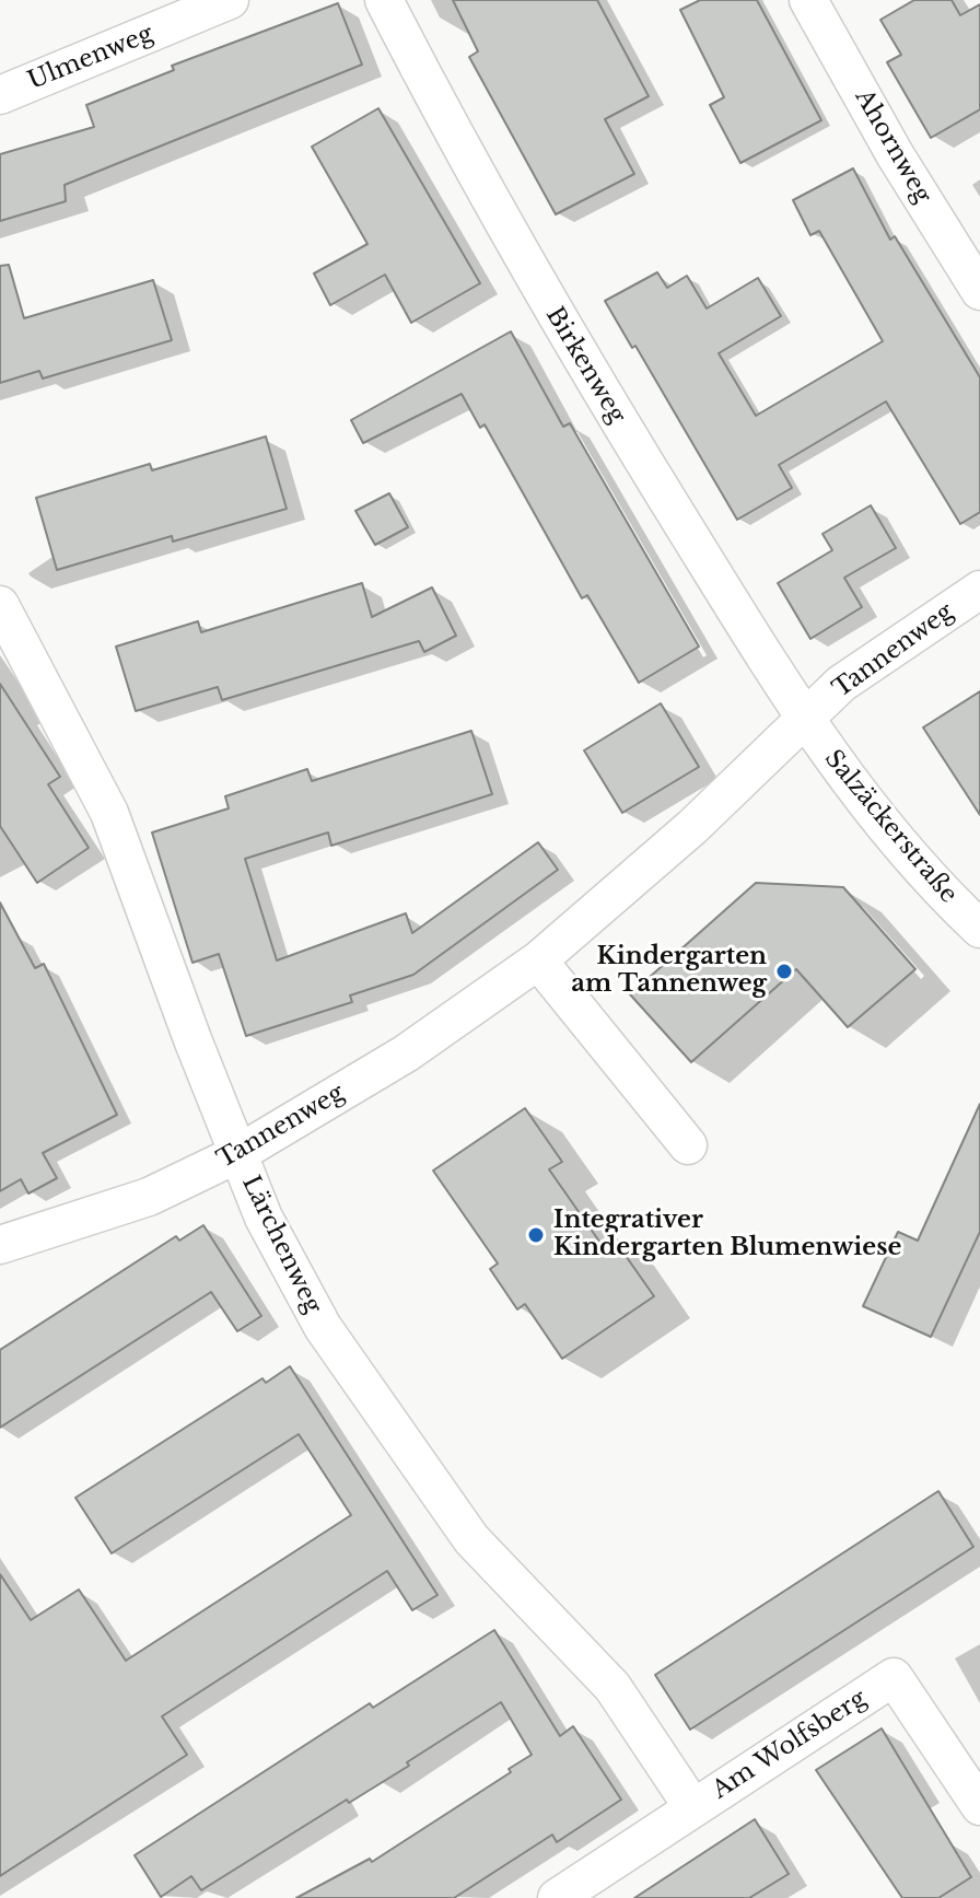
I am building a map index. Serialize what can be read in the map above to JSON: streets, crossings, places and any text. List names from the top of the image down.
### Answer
{
  "streets": {
    "street": [
      "Ulmenweg",
      "Ahornweg",
      "Birkenweg",
      "Tannenweg",
      "Salzäckerstraße",
      "Lärchenweg",
      "Am Wolfsberg"
    ]
  },
  "crossings": [
    ["Birkenweg", "Tannenweg"],
    ["Birkenweg", "Salzäckerstraße"],
    ["Tannenweg", "Salzäckerstraße"],
    ["Tannenweg", "Lärchenweg"],
    ["Lärchenweg", "Am Wolfsberg"]
  ],
  "places": ["Kindergarten am Tannenweg", "Integrativer Kindergarten Blumenwiese"]
}
